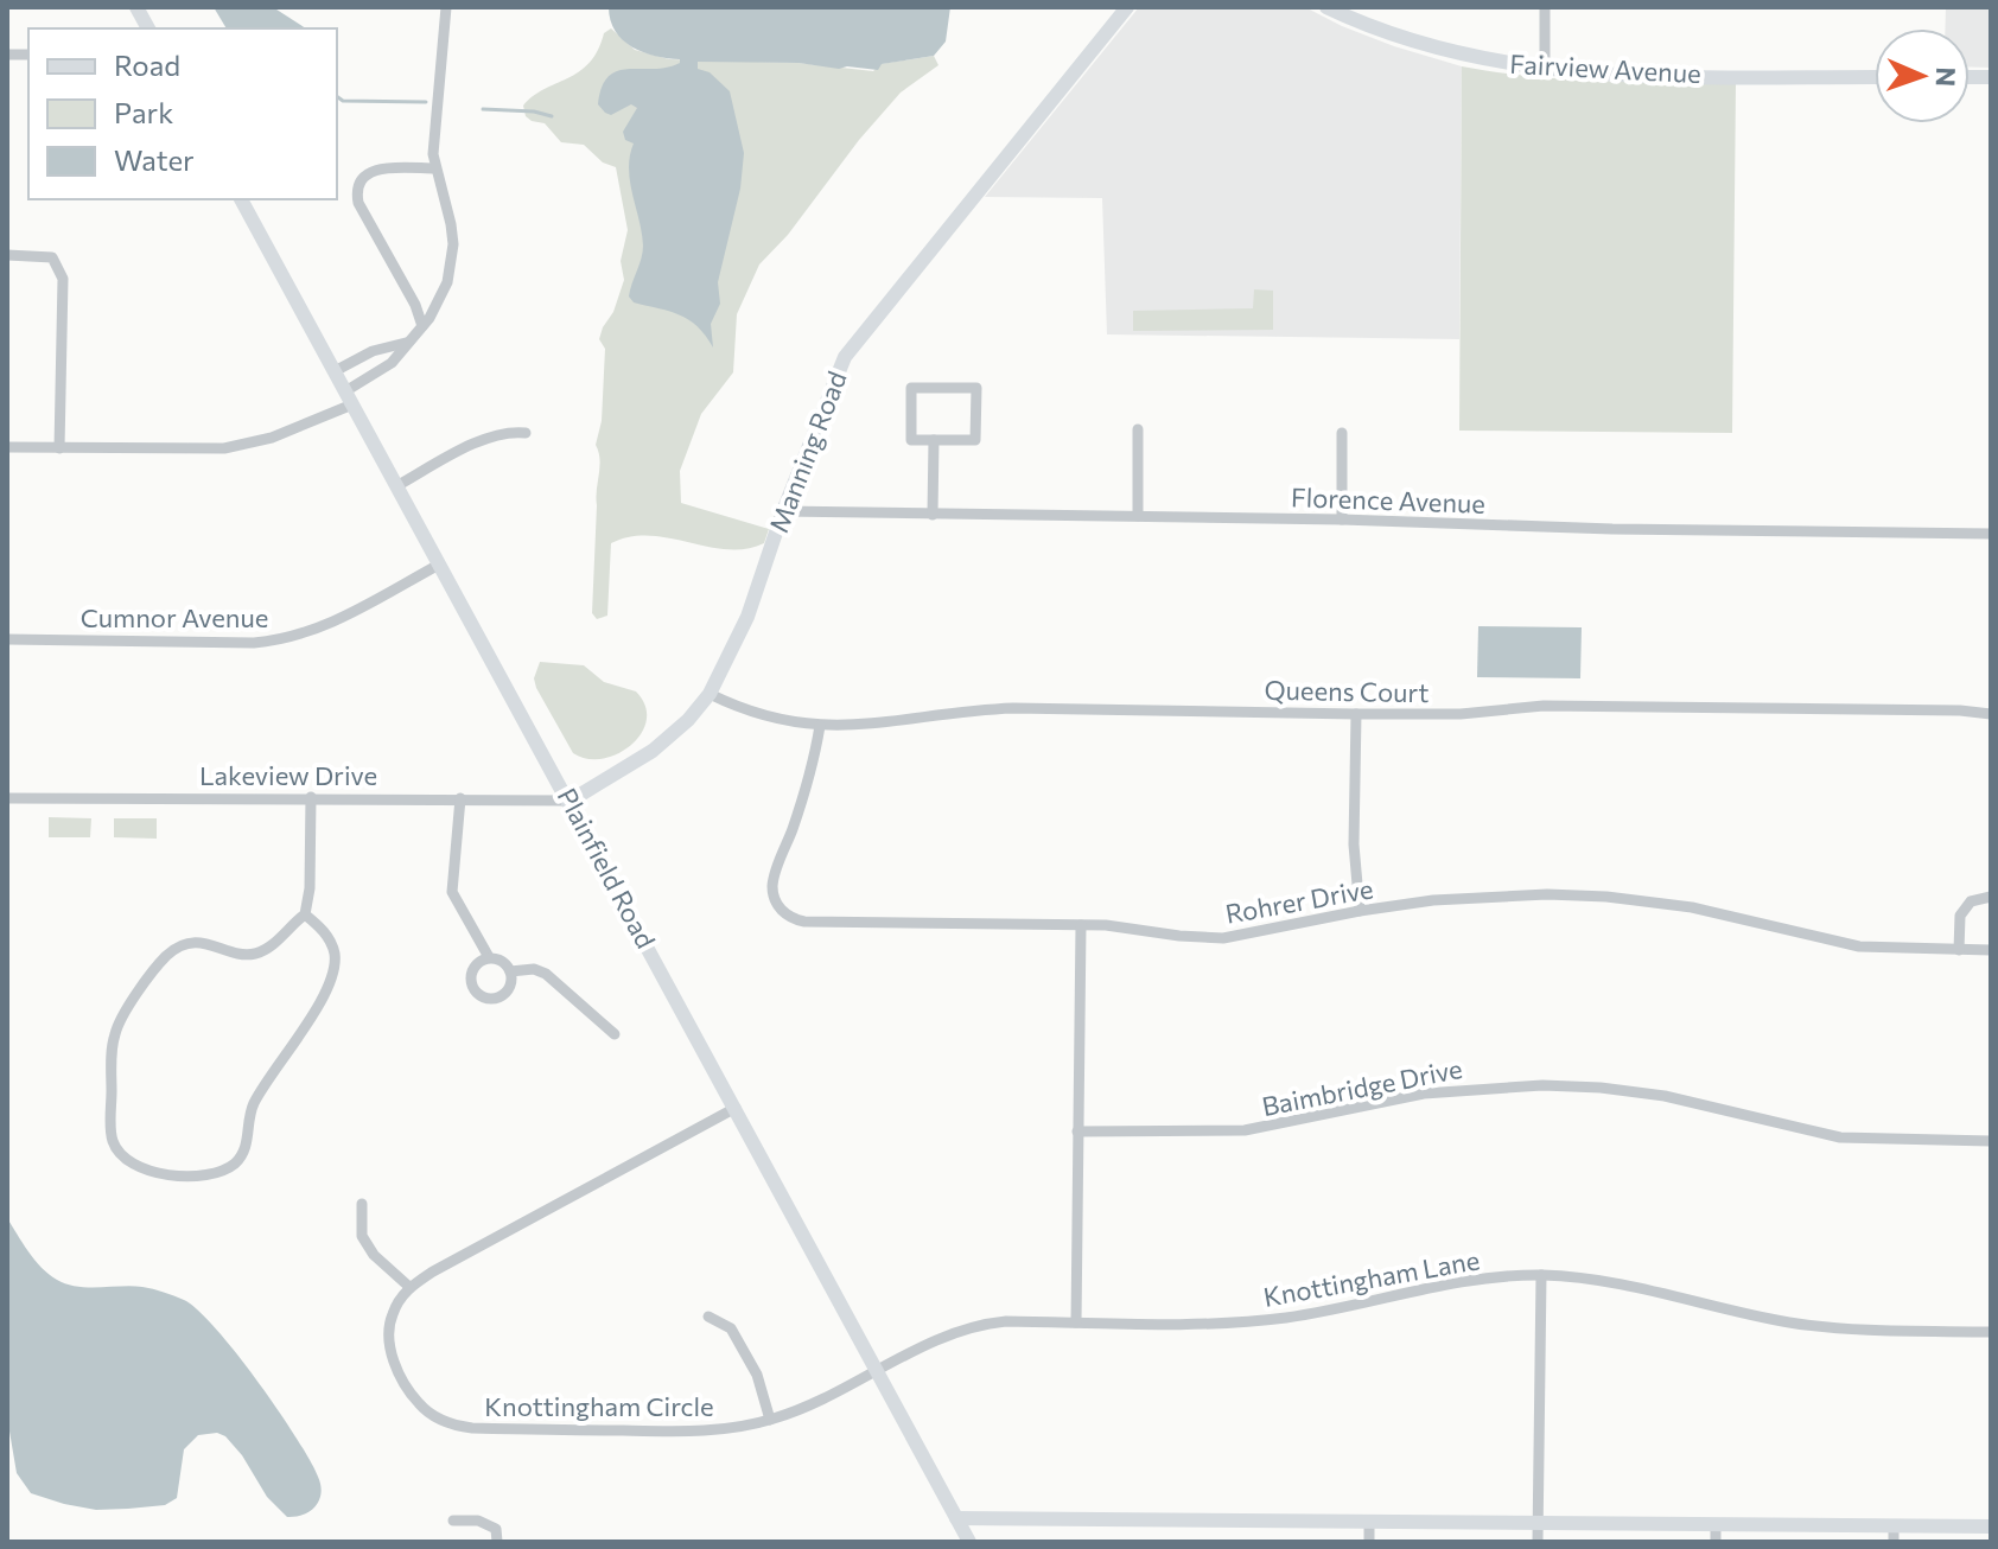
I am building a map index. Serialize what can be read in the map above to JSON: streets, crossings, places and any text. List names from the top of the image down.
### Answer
{
  "streets": {
    "street": [
      "Fairview Avenue",
      "Manning Road",
      "Florence Avenue",
      "Cumnor Avenue",
      "Queens Court",
      "Lakeview Drive",
      "Plainfield Road",
      "Rohrer Drive",
      "Baimbridge Drive",
      "Knottingham Lane",
      "Knottingham Circle"
    ]
  },
  "crossings": [
    ["Manning Road", "Florence Avenue"],
    ["Manning Road", "Queens Court"],
    ["Manning Road", "Lakeview Drive"],
    ["Manning Road", "Plainfield Road"],
    ["Cumnor Avenue", "Plainfield Road"],
    ["Queens Court", "Rohrer Drive"],
    ["Lakeview Drive", "Plainfield Road"],
    ["Plainfield Road", "Knottingham Lane"],
    ["Plainfield Road", "Knottingham Circle"],
    ["Knottingham Lane", "Knottingham Circle"]
  ],
  "legend": ["Road", "Park", "Water"],
  "north": "right"
}
